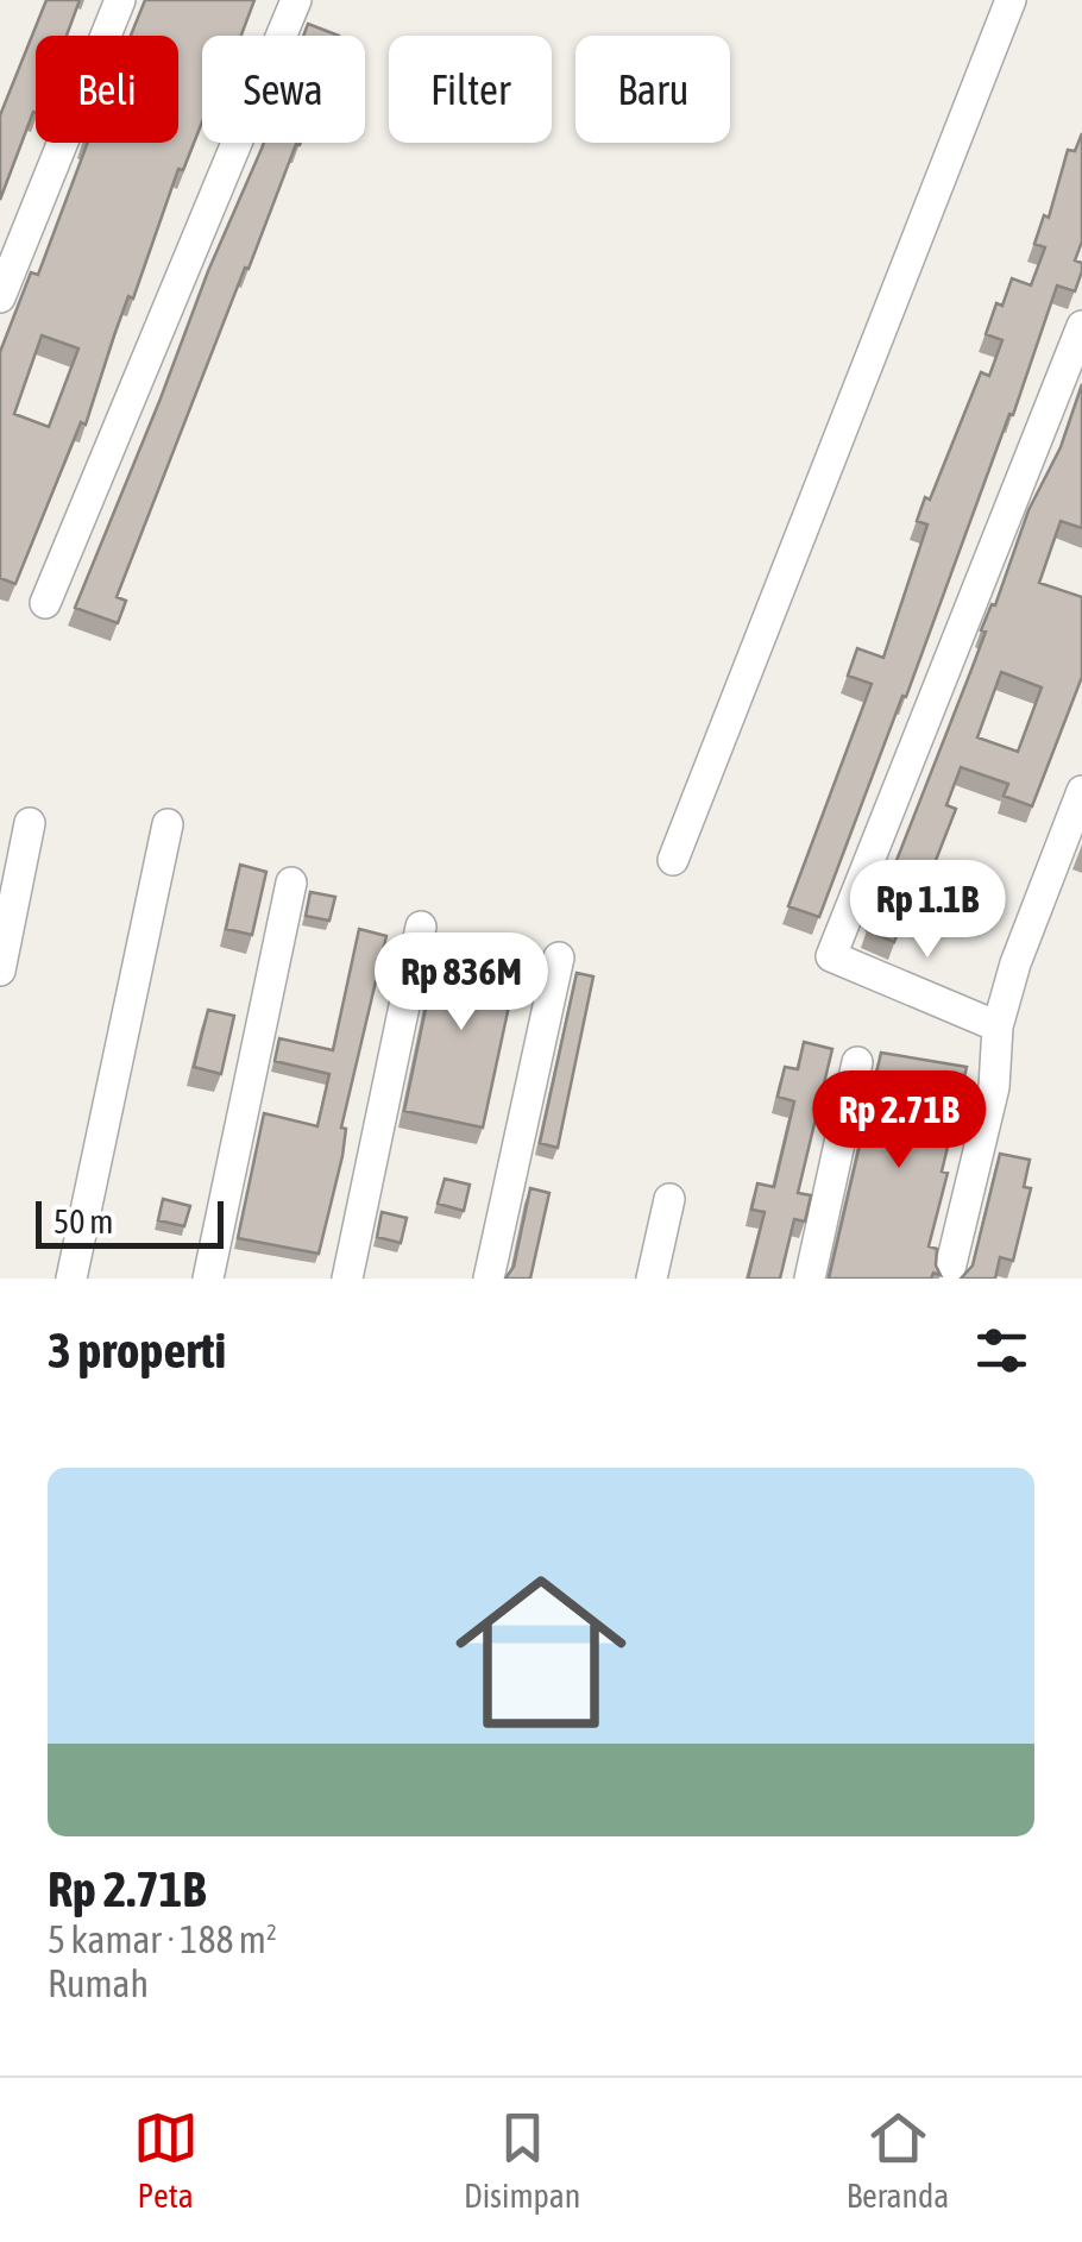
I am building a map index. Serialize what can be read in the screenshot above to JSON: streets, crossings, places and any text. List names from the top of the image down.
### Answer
{
  "scale_bar": "50 m",
  "page": {
    "chip": [
      "Beli",
      "Sewa",
      "Filter",
      "Baru"
    ],
    "price": ["Rp 1.1B", "Rp 836M", "Rp 2.71B"],
    "scale": "50 m",
    "heading": "3 properti",
    "list": [
      {
        "name": "Rp 2.71B",
        "note": "5 kamar · 188 m² · Rumah"
      }
    ],
    "tabs": ["Peta", "Disimpan", "Beranda"]
  }
}
